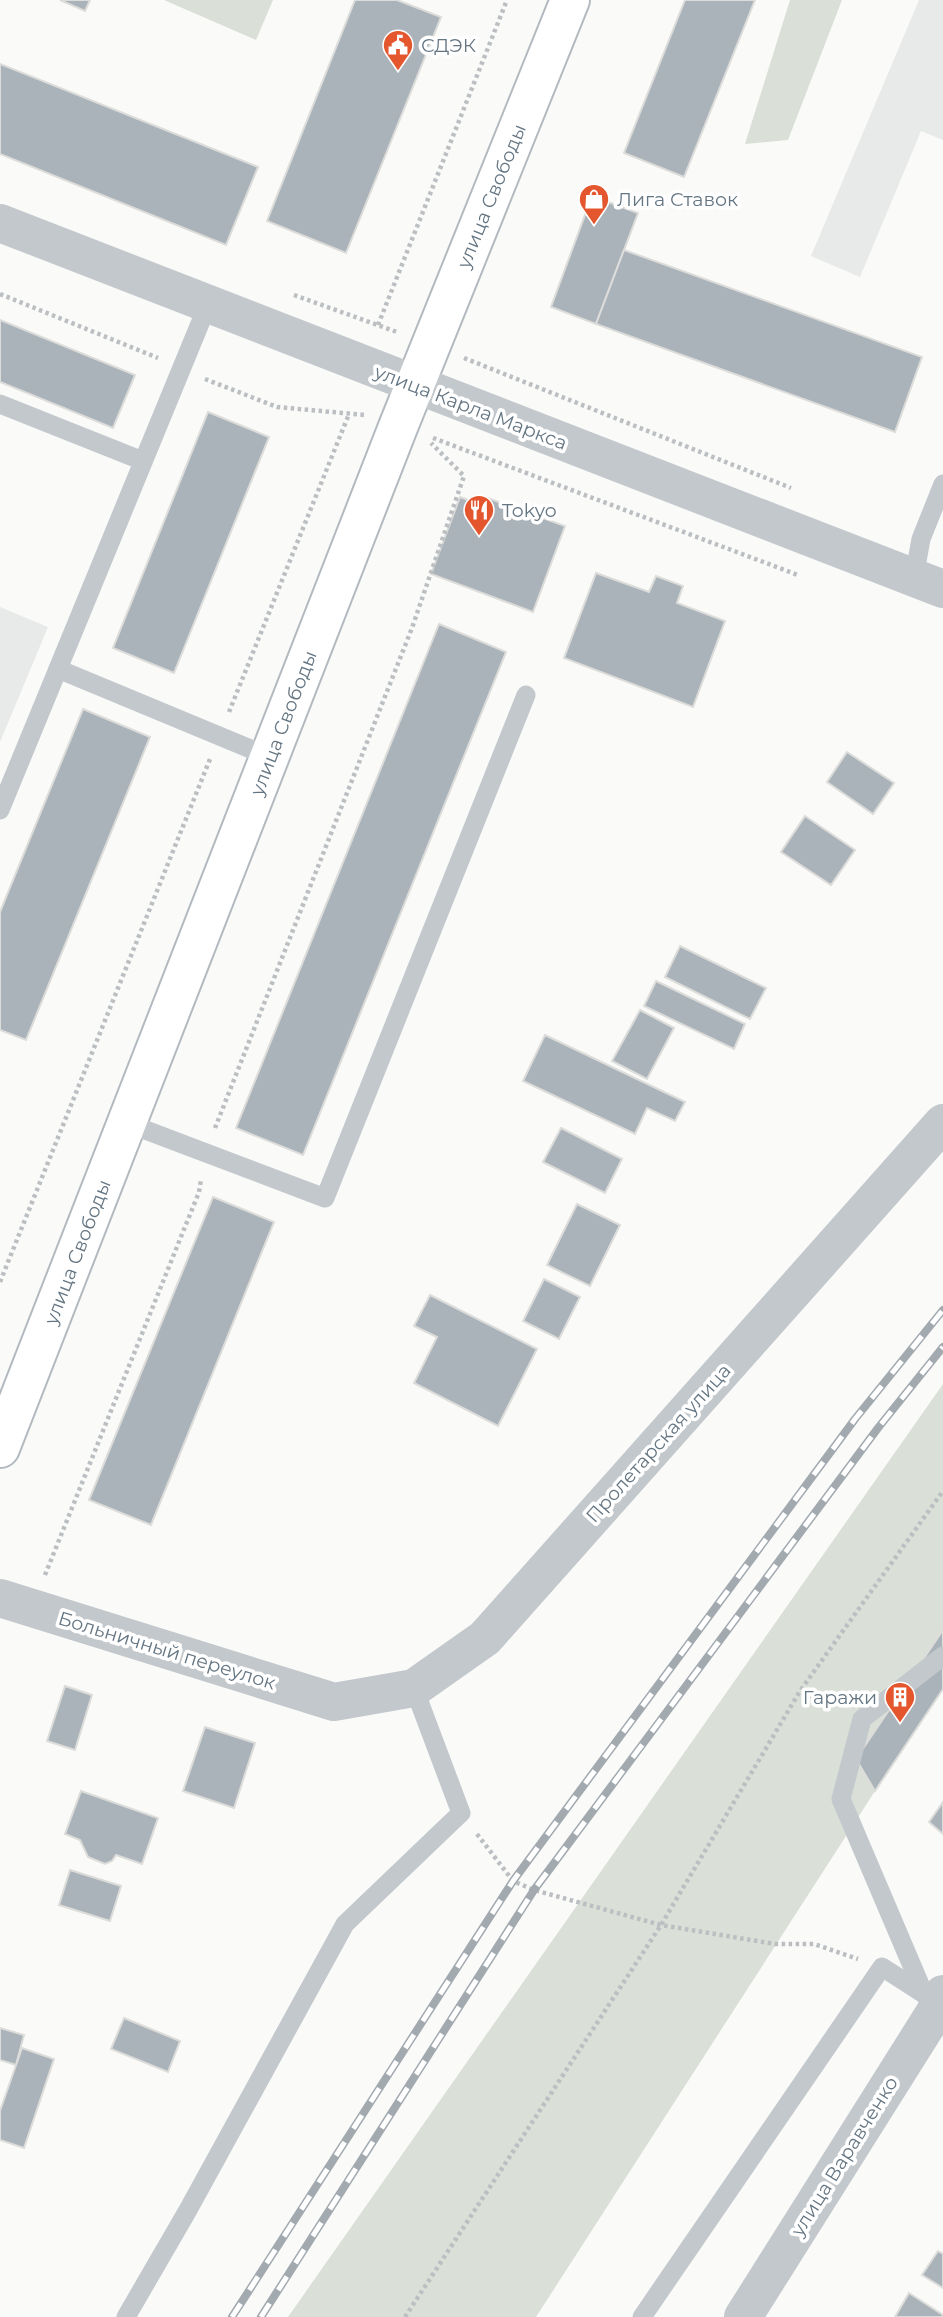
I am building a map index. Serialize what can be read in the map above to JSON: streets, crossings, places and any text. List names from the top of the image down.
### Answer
{
  "streets": {
    "main road": ["улица Свободы"],
    "street": [
      "улица Карла Маркса",
      "Пролетарская улица",
      "Больничный переулок",
      "улица Варавченко"
    ]
  },
  "crossings": [
    ["улица Свободы", "улица Карла Маркса"],
    ["Пролетарская улица", "Больничный переулок"]
  ],
  "places": {
    "public building": ["СДЭК"],
    "shop": ["Лига Ставок"],
    "restaurant": ["Tokyo"],
    "building": ["Гаражи"]
  }
}
